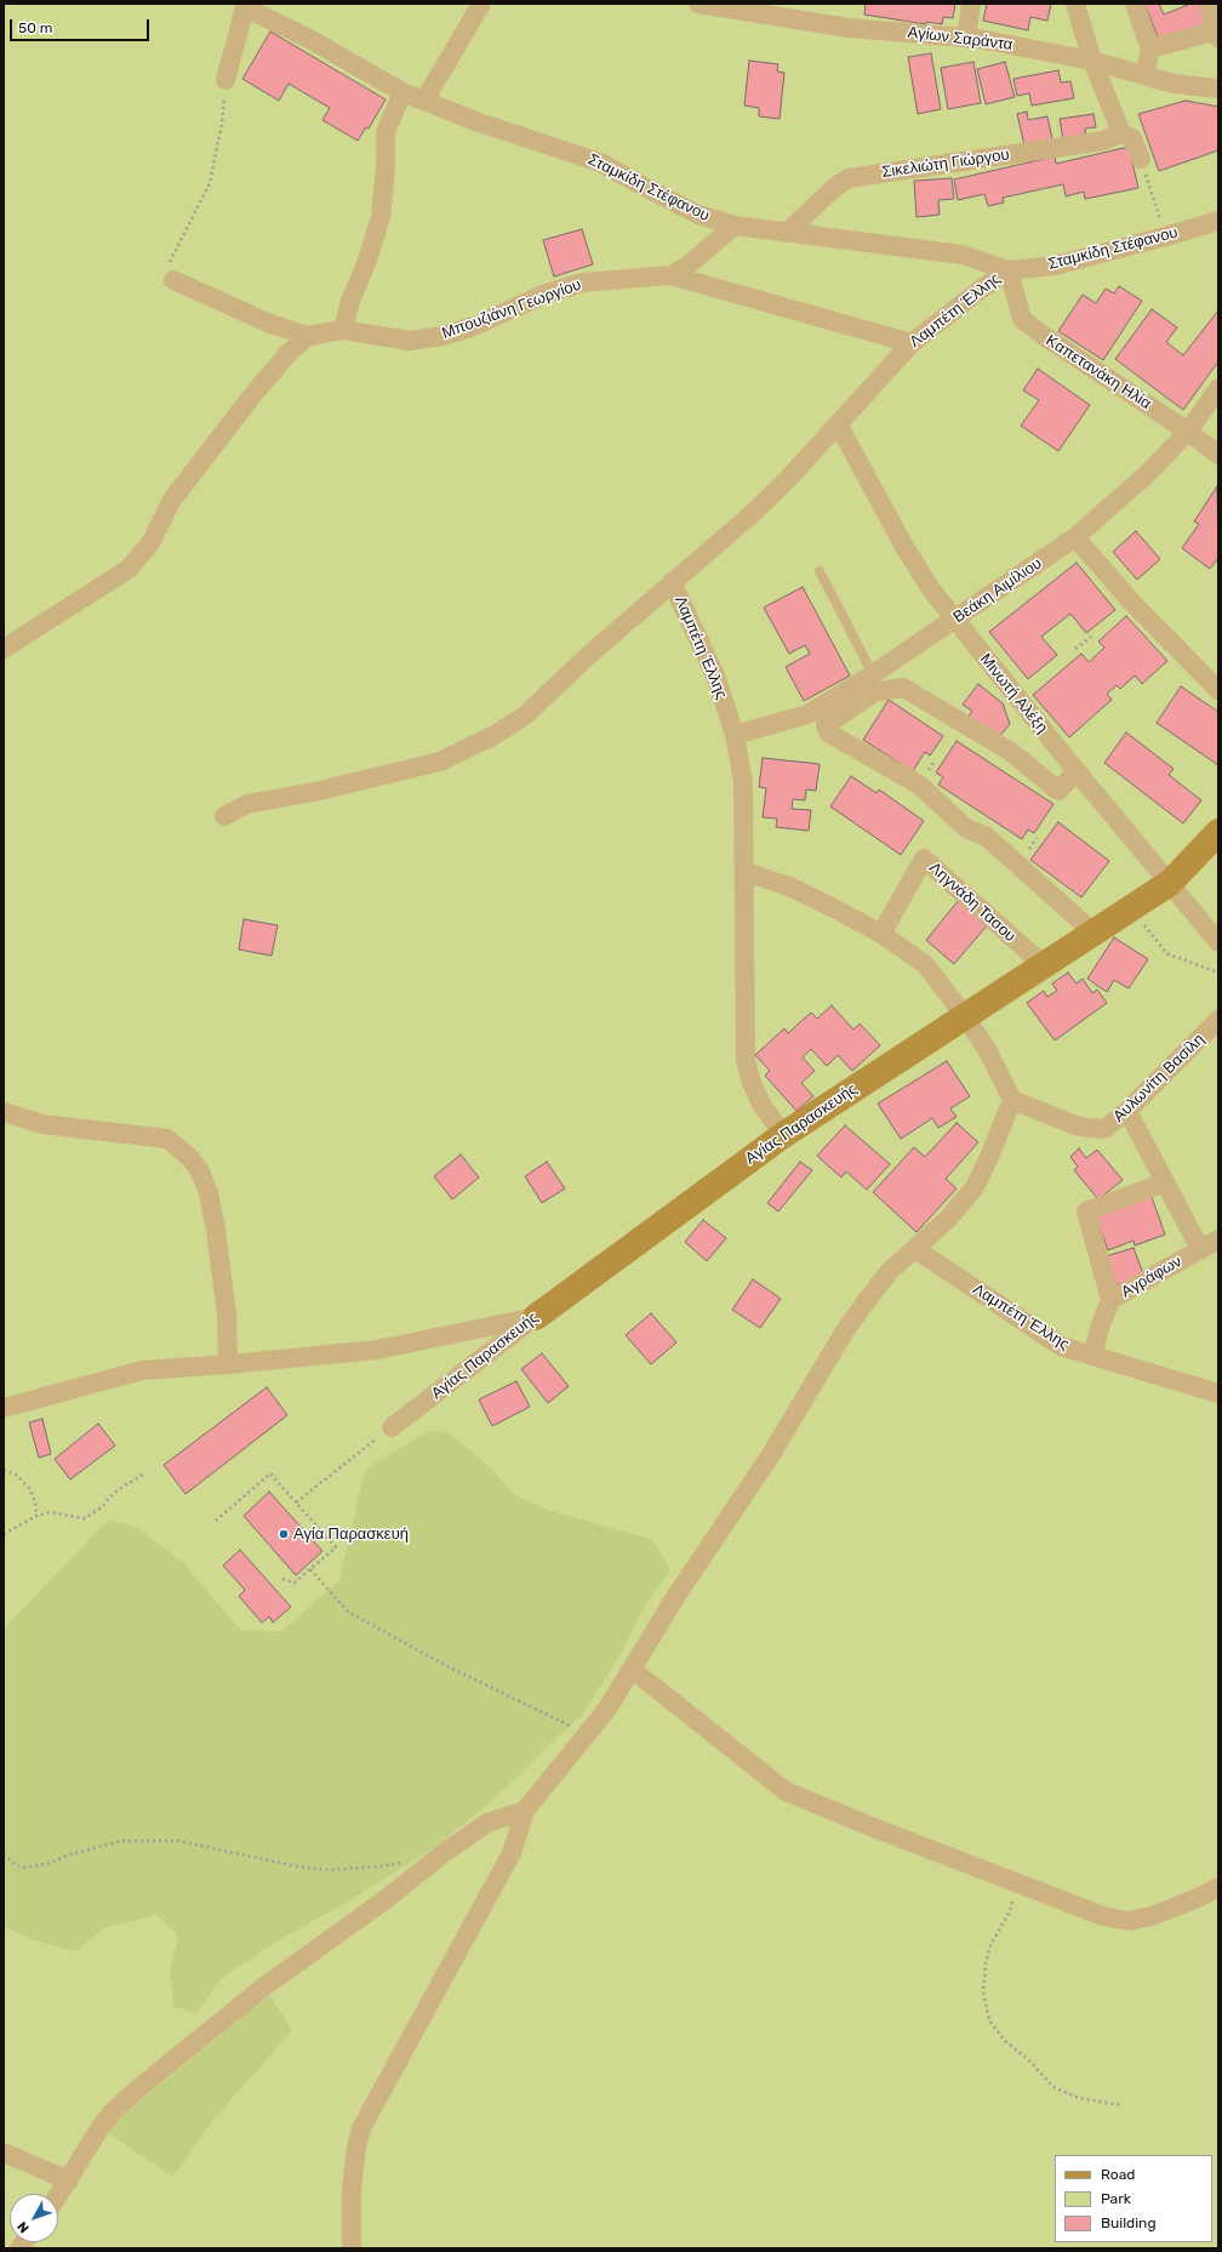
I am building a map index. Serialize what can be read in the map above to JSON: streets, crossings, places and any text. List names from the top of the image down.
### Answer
{
  "streets": {
    "street": [
      "Αγίων Σαράντα",
      "Σικελιώτη Γιώργου",
      "Σταμκίδη Στέφανου",
      "Μπουζιάνη Γεωργίου",
      "Λαμπέτη Έλλης",
      "Καπετανάκη Ηλία",
      "Βεάκη Αιμίλιου",
      "Μινωτή Αλέξη",
      "Ληγνάδη Τασου",
      "Αυλωνίτη Βασίλη",
      "Αγίας Παρασκευής",
      "Αγράφων"
    ]
  },
  "crossings": [
    ["Σικελιώτη Γιώργου", "Σταμκίδη Στέφανου"],
    ["Σταμκίδη Στέφανου", "Λαμπέτη Έλλης"],
    ["Σταμκίδη Στέφανου", "Καπετανάκη Ηλία"],
    ["Μπουζιάνη Γεωργίου", "Λαμπέτη Έλλης"],
    ["Λαμπέτη Έλλης", "Καπετανάκη Ηλία"],
    ["Λαμπέτη Έλλης", "Βεάκη Αιμίλιου"],
    ["Λαμπέτη Έλλης", "Μινωτή Αλέξη"],
    ["Λαμπέτη Έλλης", "Αγίας Παρασκευής"],
    ["Λαμπέτη Έλλης", "Αγράφων"],
    ["Καπετανάκη Ηλία", "Βεάκη Αιμίλιου"],
    ["Βεάκη Αιμίλιου", "Μινωτή Αλέξη"],
    ["Μινωτή Αλέξη", "Αγίας Παρασκευής"],
    ["Ληγνάδη Τασου", "Αγίας Παρασκευής"]
  ],
  "places": ["Αγία Παρασκευή"],
  "legend": ["Road", "Park", "Building"],
  "scale_bar": "50 m",
  "north": "bottom left"
}
